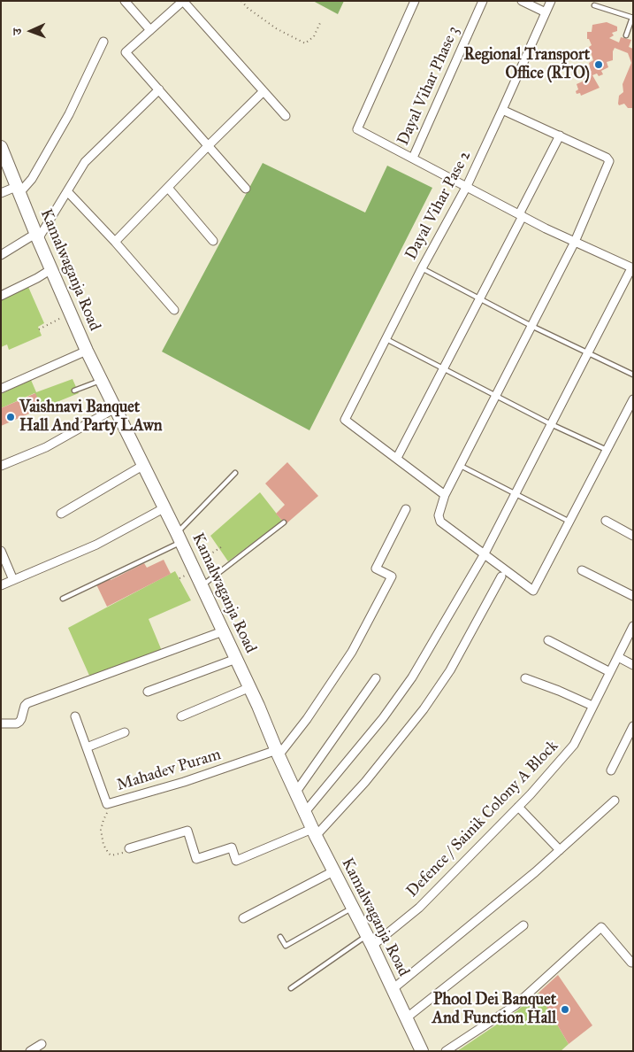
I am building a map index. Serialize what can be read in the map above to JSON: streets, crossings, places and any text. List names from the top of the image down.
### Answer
{
  "streets": {
    "main road": ["Kamalwaganja Road"],
    "street": [
      "Dayal Vihar Phase 3",
      "Dayal Vihar Pase 2",
      "Mahadev Puram",
      "Defence / Sainik Colony A Block"
    ]
  },
  "crossings": [
    ["Kamalwaganja Road", "Mahadev Puram"],
    ["Kamalwaganja Road", "Defence / Sainik Colony A Block"]
  ],
  "places": ["Regional Transport Office (RTO)", "Vaishnavi Banquet Hall And Party LAwn", "Phool Dei Banquet And Function Hall"],
  "north": "left"
}
